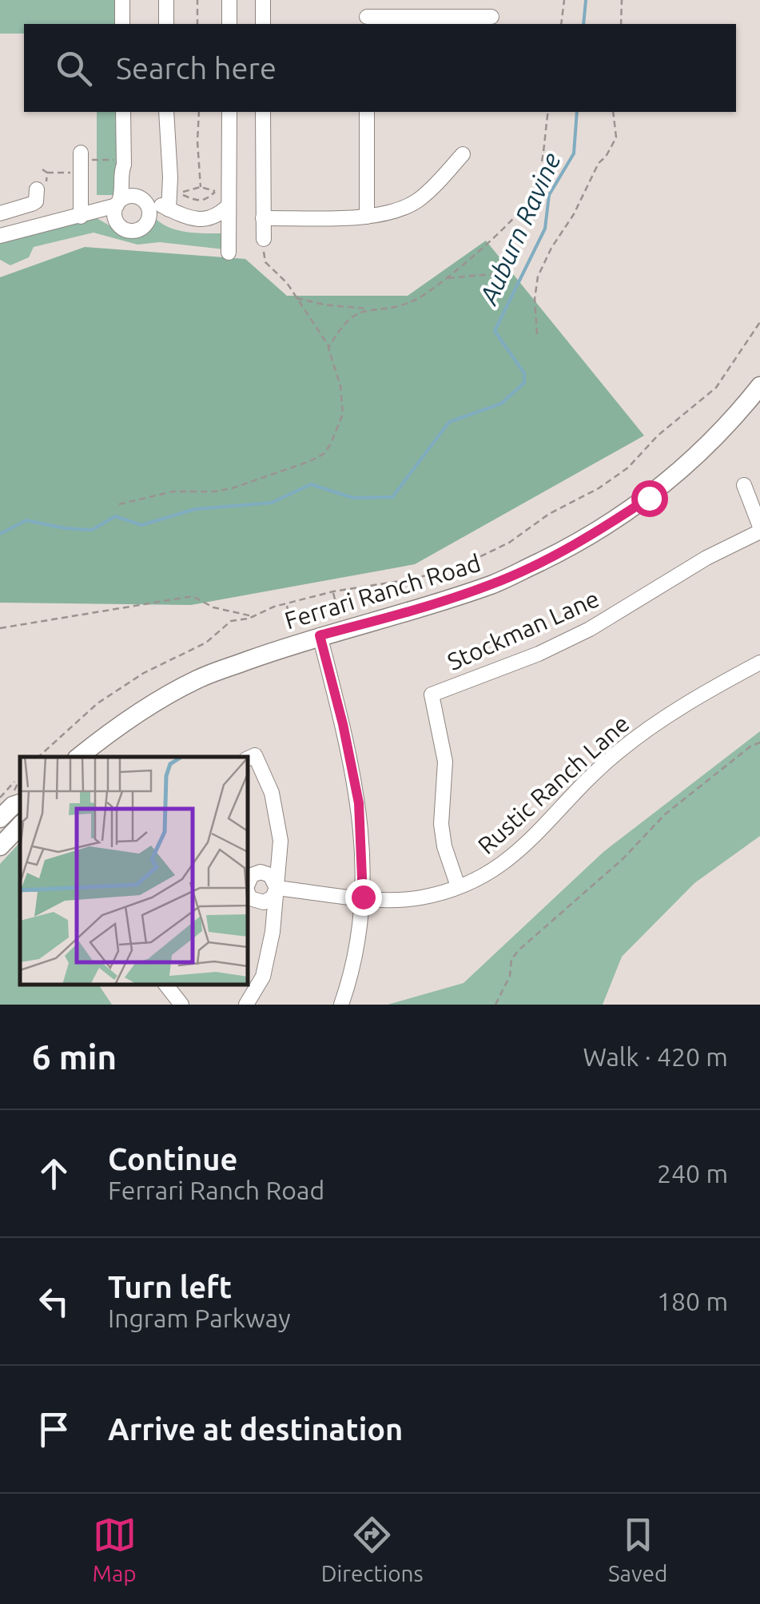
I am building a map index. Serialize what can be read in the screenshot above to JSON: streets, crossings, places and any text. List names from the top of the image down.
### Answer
{
  "streets": {
    "main road": ["Ferrari Ranch Road"],
    "street": ["Stockman Lane", "Rustic Ranch Lane"]
  },
  "crossings": [
    ["Stockman Lane", "Rustic Ranch Lane"]
  ],
  "water": ["Auburn Ravine"],
  "page": {
    "search": "Search here",
    "heading": ["6 min", "Walk · 420 m"],
    "list": [
      ["Continue", "Ferrari Ranch Road", "240 m"],
      ["Turn left", "Ingram Parkway", "180 m"],
      "Arrive at destination"
    ],
    "nav": ["Map", "Directions", "Saved"]
  }
}
